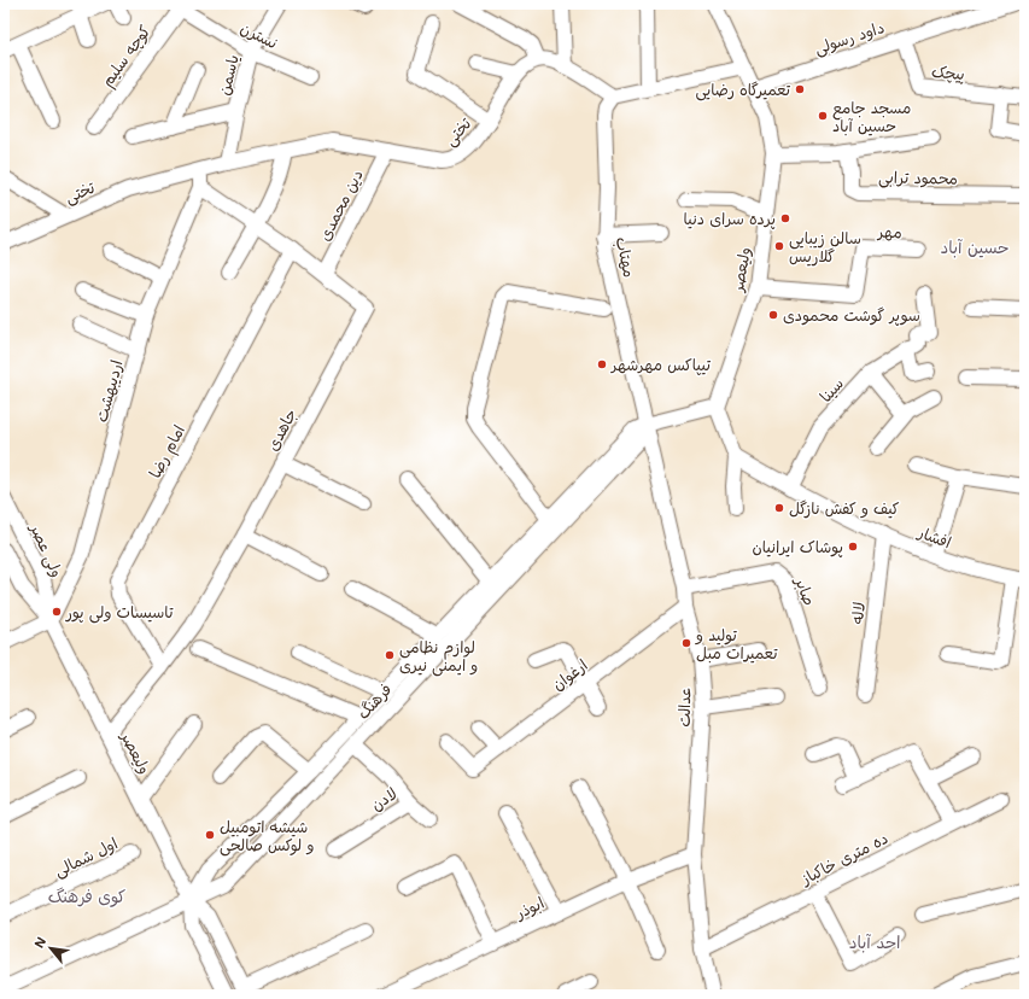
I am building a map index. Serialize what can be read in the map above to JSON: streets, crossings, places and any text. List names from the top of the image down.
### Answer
{
  "streets": {
    "street": [
      "نسترن",
      "داود رسولی",
      "کوچه سلیم",
      "پیچک",
      "یاسمن",
      "تختی",
      "محمود ترابی",
      "دین محمدی",
      "مهر",
      "مهتاب",
      "ولیعصر",
      "سینا",
      "اردیبهشت",
      "جاهدی",
      "امام رضا",
      "افشار",
      "ولی عصر",
      "صابر",
      "لاله",
      "ارغوان",
      "فرهنگ",
      "عدالت",
      "لادن",
      "اول شمالی",
      "ده متری خاکباز",
      "ابوذر"
    ]
  },
  "crossings": [
    ["نسترن", "کوچه سلیم"],
    ["نسترن", "یاسمن"],
    ["داود رسولی", "پیچک"],
    ["داود رسولی", "ولیعصر"],
    ["یاسمن", "تختی"],
    ["تختی", "دین محمدی"],
    ["تختی", "اردیبهشت"],
    ["دین محمدی", "جاهدی"],
    ["مهر", "ولیعصر"],
    ["مهتاب", "فرهنگ"],
    ["مهتاب", "عدالت"],
    ["ولیعصر", "اردیبهشت"],
    ["ولیعصر", "جاهدی"],
    ["ولیعصر", "ولی عصر"],
    ["ولیعصر", "فرهنگ"],
    ["سینا", "افشار"],
    ["اردیبهشت", "جاهدی"],
    ["اردیبهشت", "ولی عصر"],
    ["جاهدی", "امام رضا"],
    ["افشار", "لاله"],
    ["صابر", "عدالت"],
    ["ارغوان", "عدالت"],
    ["فرهنگ", "عدالت"],
    ["فرهنگ", "لادن"],
    ["عدالت", "ده متری خاکباز"],
    ["عدالت", "ابوذر"]
  ],
  "districts": ["حسین آباد", "کوی فرهنگ", "احد آباد"],
  "places": [
    "تعمیرگاه رضایی",
    "مسجد جامع حسین آباد",
    "پرده سرای دنیا",
    "سالن زیبایی گلاریس",
    "سوپر گوشت محمودی",
    "تیپاکس مهرشهر",
    "کیف و کفش نازگل",
    "پوشاک ایرانیان",
    "تاسیسات ولی پور",
    "تولید و تعمیرات مبل",
    "لوازم نظامی و ایمنی نیری",
    "شیشه اتومبیل و لوکس صالحی"
  ],
  "north": "top left"
}
